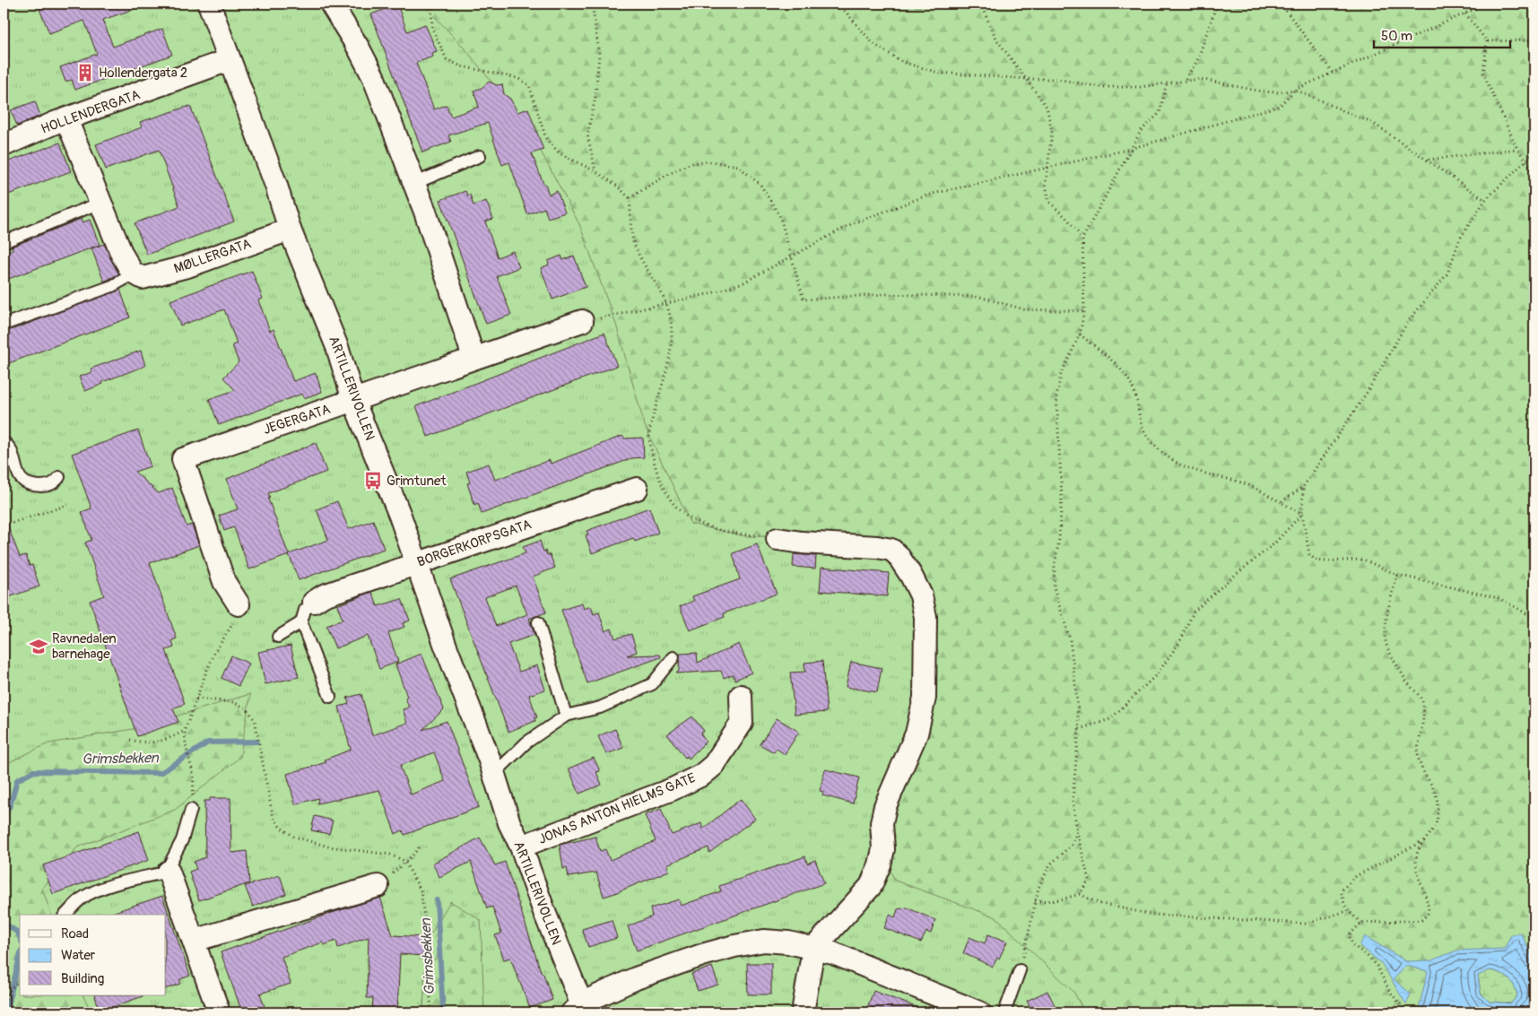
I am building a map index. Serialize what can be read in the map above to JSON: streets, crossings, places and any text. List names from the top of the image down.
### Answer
{
  "streets": {
    "street": [
      "HOLLENDERGATA",
      "MØLLERGATA",
      "ARTILLERIVOLLEN",
      "JEGERGATA",
      "BORGERKORPSGATA",
      "JONAS ANTON HIELMS GATE"
    ]
  },
  "crossings": [
    ["HOLLENDERGATA", "ARTILLERIVOLLEN"],
    ["MØLLERGATA", "ARTILLERIVOLLEN"],
    ["ARTILLERIVOLLEN", "JEGERGATA"],
    ["ARTILLERIVOLLEN", "BORGERKORPSGATA"],
    ["ARTILLERIVOLLEN", "JONAS ANTON HIELMS GATE"]
  ],
  "water": ["Grimsbekken"],
  "places": {
    "building": ["Hollendergata 2"],
    "bus stop": ["Grimtunet"],
    "school or university": ["Ravnedalen barnehage"]
  },
  "legend": ["Road", "Water", "Building"],
  "scale_bar": "50 m"
}
